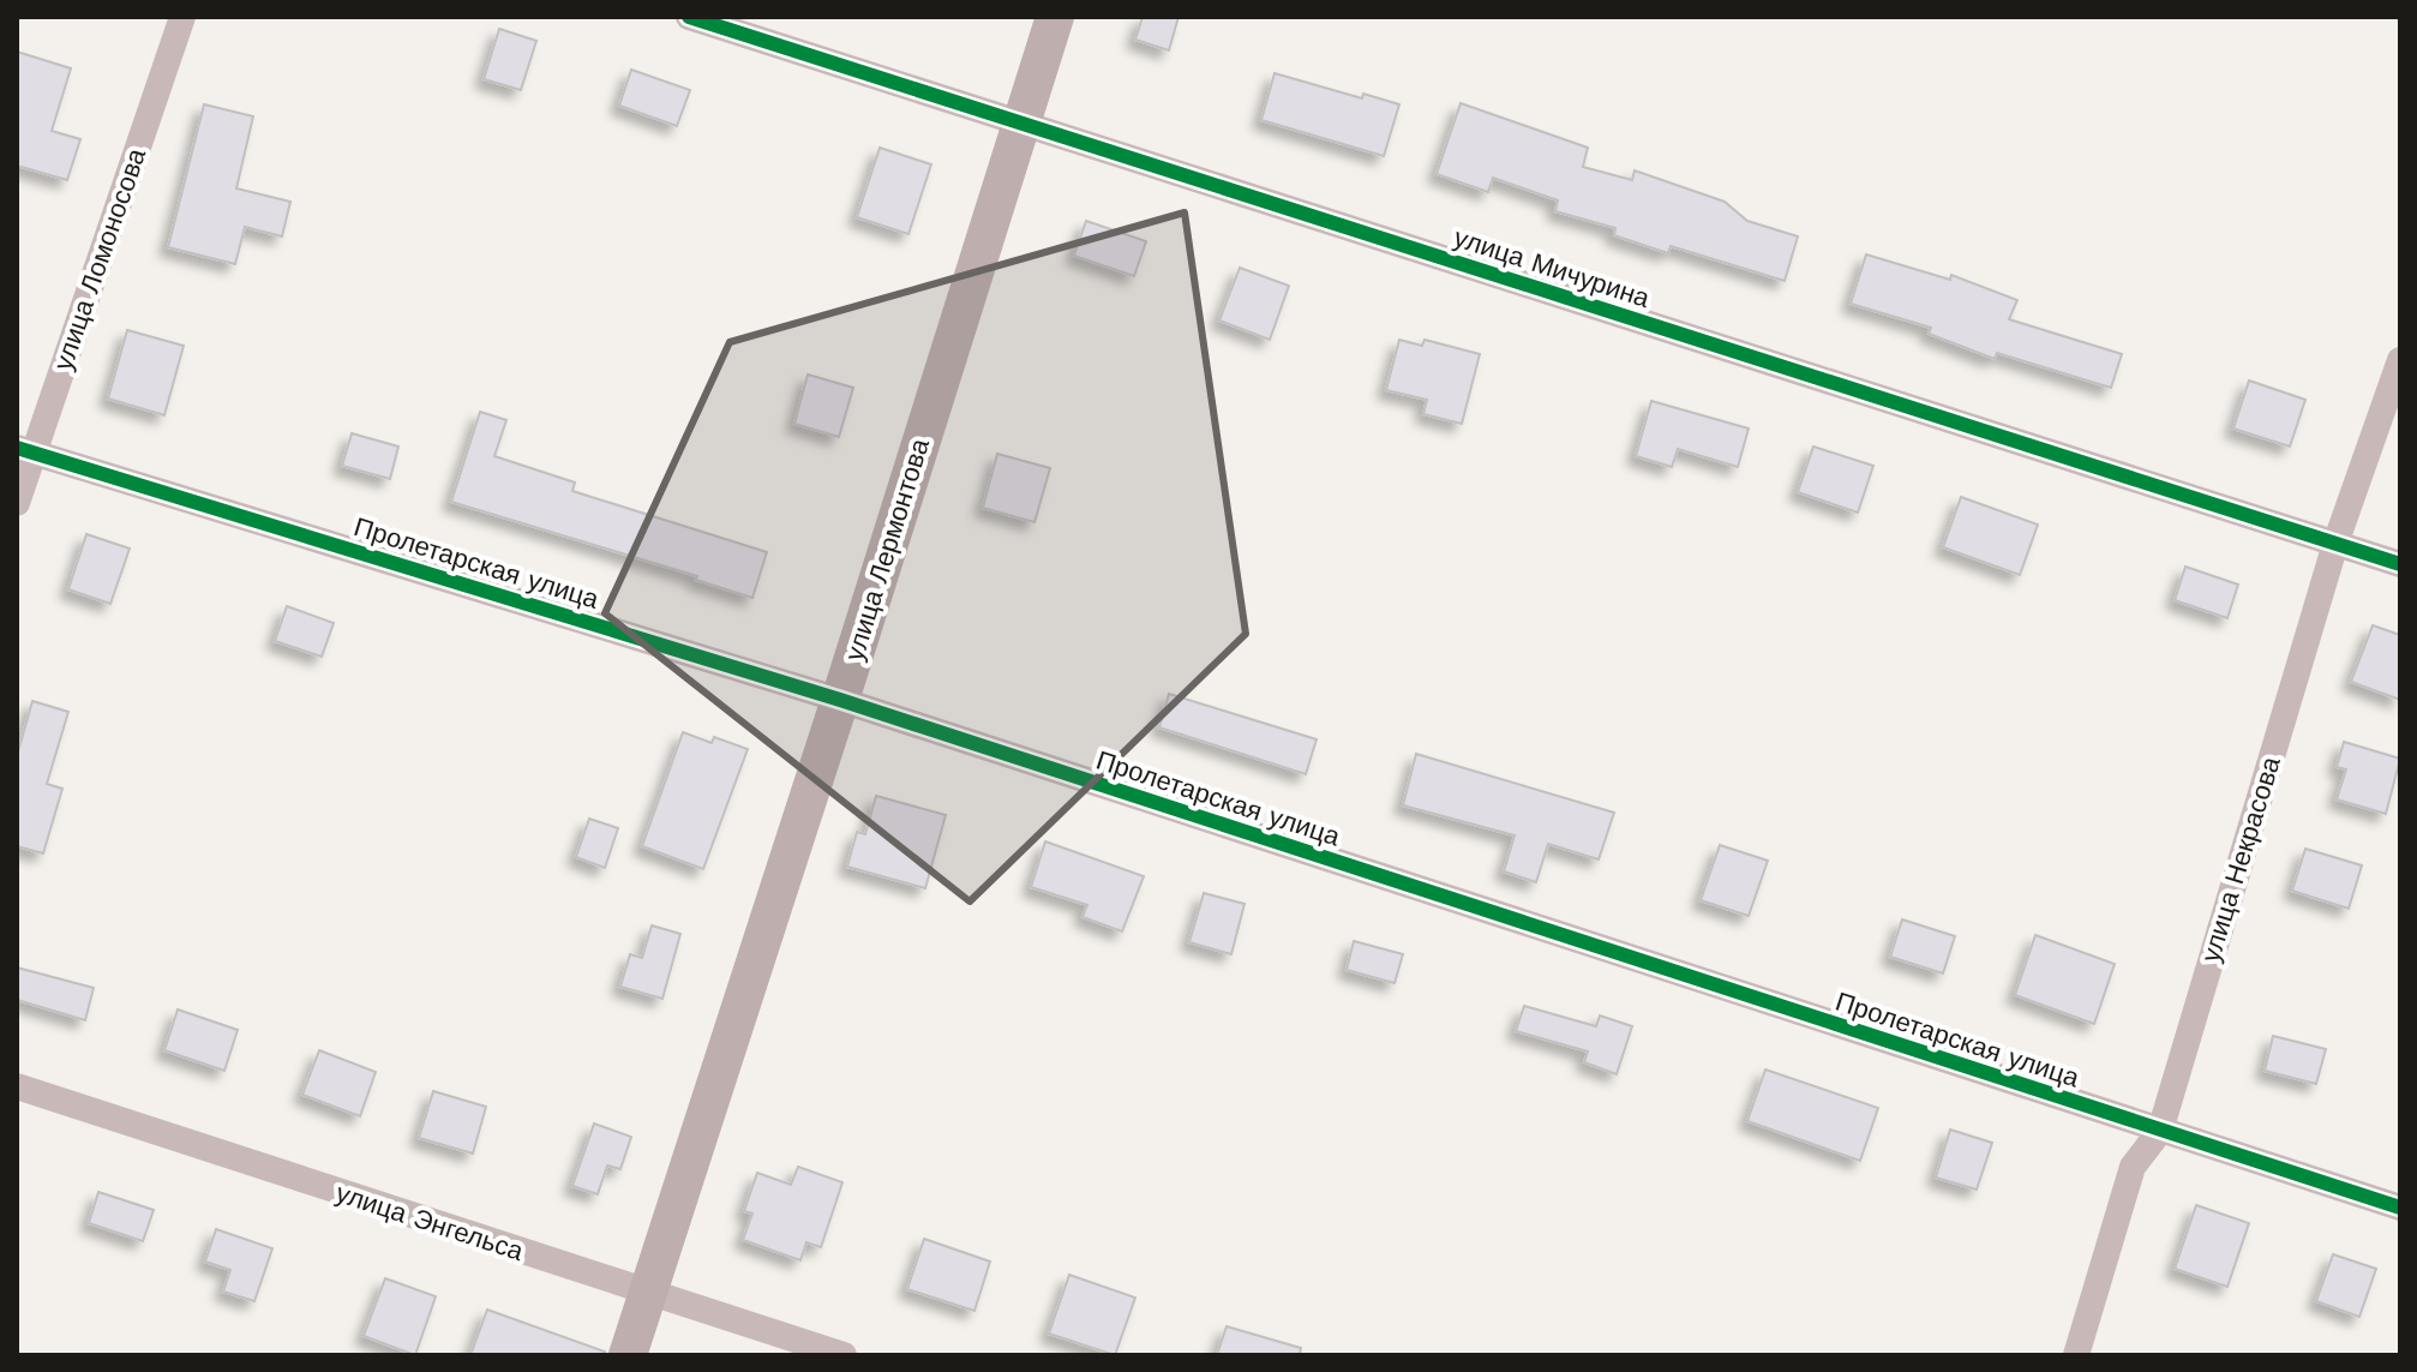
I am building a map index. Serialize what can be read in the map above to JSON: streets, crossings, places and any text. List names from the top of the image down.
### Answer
{
  "streets": {
    "street": [
      "улица Ломоносова",
      "улица Мичурина",
      "улица Лермонтова",
      "Пролетарская улица",
      "улица Некрасова",
      "улица Энгельса"
    ]
  },
  "crossings": [
    ["улица Ломоносова", "Пролетарская улица"],
    ["улица Мичурина", "улица Лермонтова"],
    ["улица Мичурина", "улица Некрасова"],
    ["улица Лермонтова", "Пролетарская улица"],
    ["улица Лермонтова", "улица Энгельса"],
    ["Пролетарская улица", "улица Некрасова"]
  ]
}
